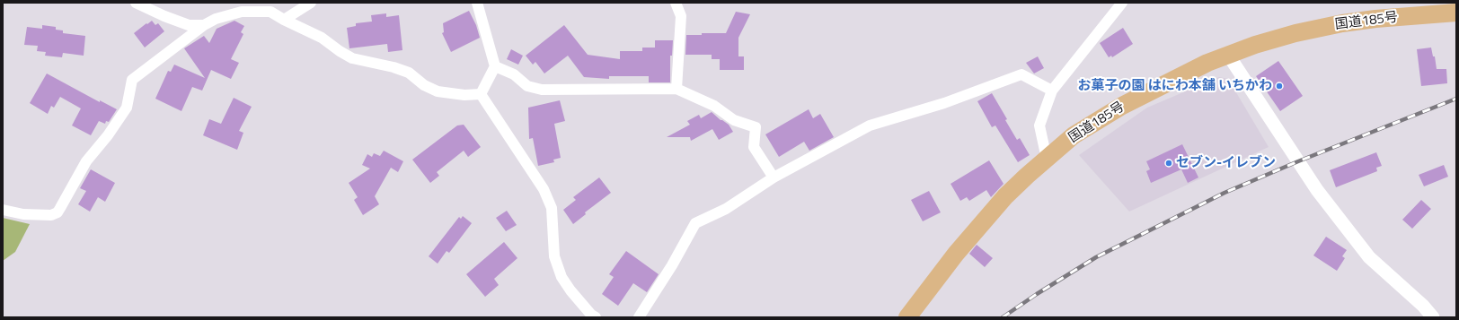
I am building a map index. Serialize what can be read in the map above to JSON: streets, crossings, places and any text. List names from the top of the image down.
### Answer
{
  "streets": {
    "highway": ["国道185号"]
  },
  "places": ["お菓子の園 はにわ本舗 いちかわ", "セブン-イレブン"]
}
